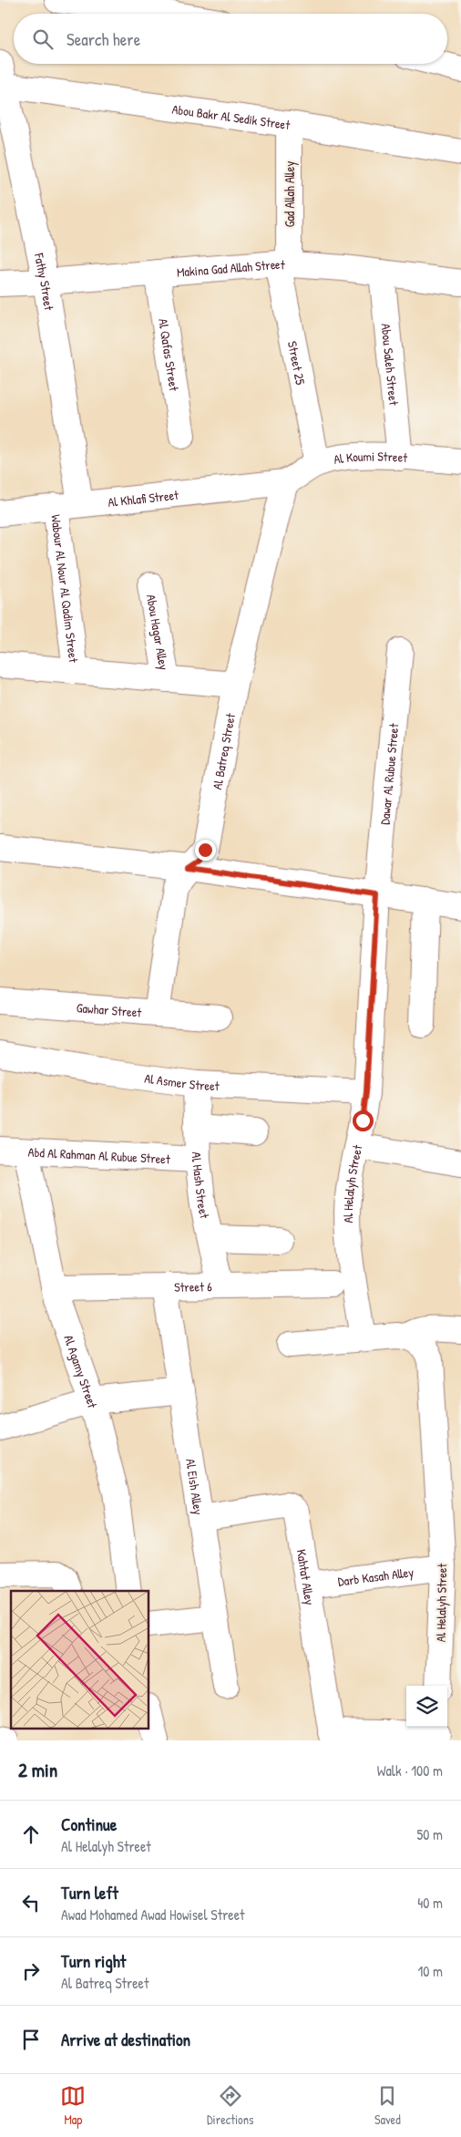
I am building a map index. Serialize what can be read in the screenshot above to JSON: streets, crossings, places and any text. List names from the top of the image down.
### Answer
{
  "streets": {
    "street": [
      "Abou Bakr Al Sedik Street",
      "Gad Allah Alley",
      "Makina Gad Allah Street",
      "Fathy Street",
      "Al Qafas Street",
      "Street 25",
      "Abou Saleh Street",
      "Al Koumi Street",
      "Al Khlafi Street",
      "Wabour Al Nour Al Qadim Street",
      "Abou Hagar Alley",
      "Al Batreq Street",
      "Dawar Al Rubue Street",
      "Gawhar Street",
      "Al Asmer Street",
      "Abd Al Rahman Al Rubue Street",
      "Al Helalyh Street",
      "Al Hash Street",
      "Street 6",
      "Al Agamy Street",
      "Al Eish Alley",
      "Darb Kasah Alley",
      "Kahtat Alley"
    ]
  },
  "crossings": [
    ["Abou Bakr Al Sedik Street", "Gad Allah Alley"],
    ["Abou Bakr Al Sedik Street", "Fathy Street"],
    ["Gad Allah Alley", "Makina Gad Allah Street"],
    ["Gad Allah Alley", "Street 25"],
    ["Makina Gad Allah Street", "Fathy Street"],
    ["Makina Gad Allah Street", "Al Qafas Street"],
    ["Makina Gad Allah Street", "Street 25"],
    ["Makina Gad Allah Street", "Abou Saleh Street"],
    ["Fathy Street", "Al Khlafi Street"],
    ["Street 25", "Al Koumi Street"],
    ["Abou Saleh Street", "Al Koumi Street"],
    ["Al Koumi Street", "Al Khlafi Street"],
    ["Al Koumi Street", "Al Batreq Street"],
    ["Al Khlafi Street", "Wabour Al Nour Al Qadim Street"],
    ["Al Khlafi Street", "Al Batreq Street"],
    ["Wabour Al Nour Al Qadim Street", "Abou Hagar Alley"],
    ["Wabour Al Nour Al Qadim Street", "Al Batreq Street"],
    ["Al Batreq Street", "Gawhar Street"],
    ["Dawar Al Rubue Street", "Al Helalyh Street"],
    ["Al Asmer Street", "Al Helalyh Street"],
    ["Al Asmer Street", "Al Hash Street"],
    ["Abd Al Rahman Al Rubue Street", "Al Hash Street"],
    ["Abd Al Rahman Al Rubue Street", "Al Agamy Street"],
    ["Al Helalyh Street", "Darb Kasah Alley"],
    ["Al Hash Street", "Street 6"],
    ["Street 6", "Al Agamy Street"],
    ["Street 6", "Al Eish Alley"],
    ["Al Eish Alley", "Kahtat Alley"],
    ["Darb Kasah Alley", "Kahtat Alley"]
  ],
  "page": {
    "search": "Search here",
    "heading": ["2 min", "Walk · 100 m"],
    "list": [
      ["Continue", "Al Helalyh Street", "50 m"],
      ["Turn left", "Awad Mohamed Awad Howisel Street", "40 m"],
      ["Turn right", "Al Batreq Street", "10 m"],
      "Arrive at destination"
    ],
    "nav": ["Map", "Directions", "Saved"]
  }
}
